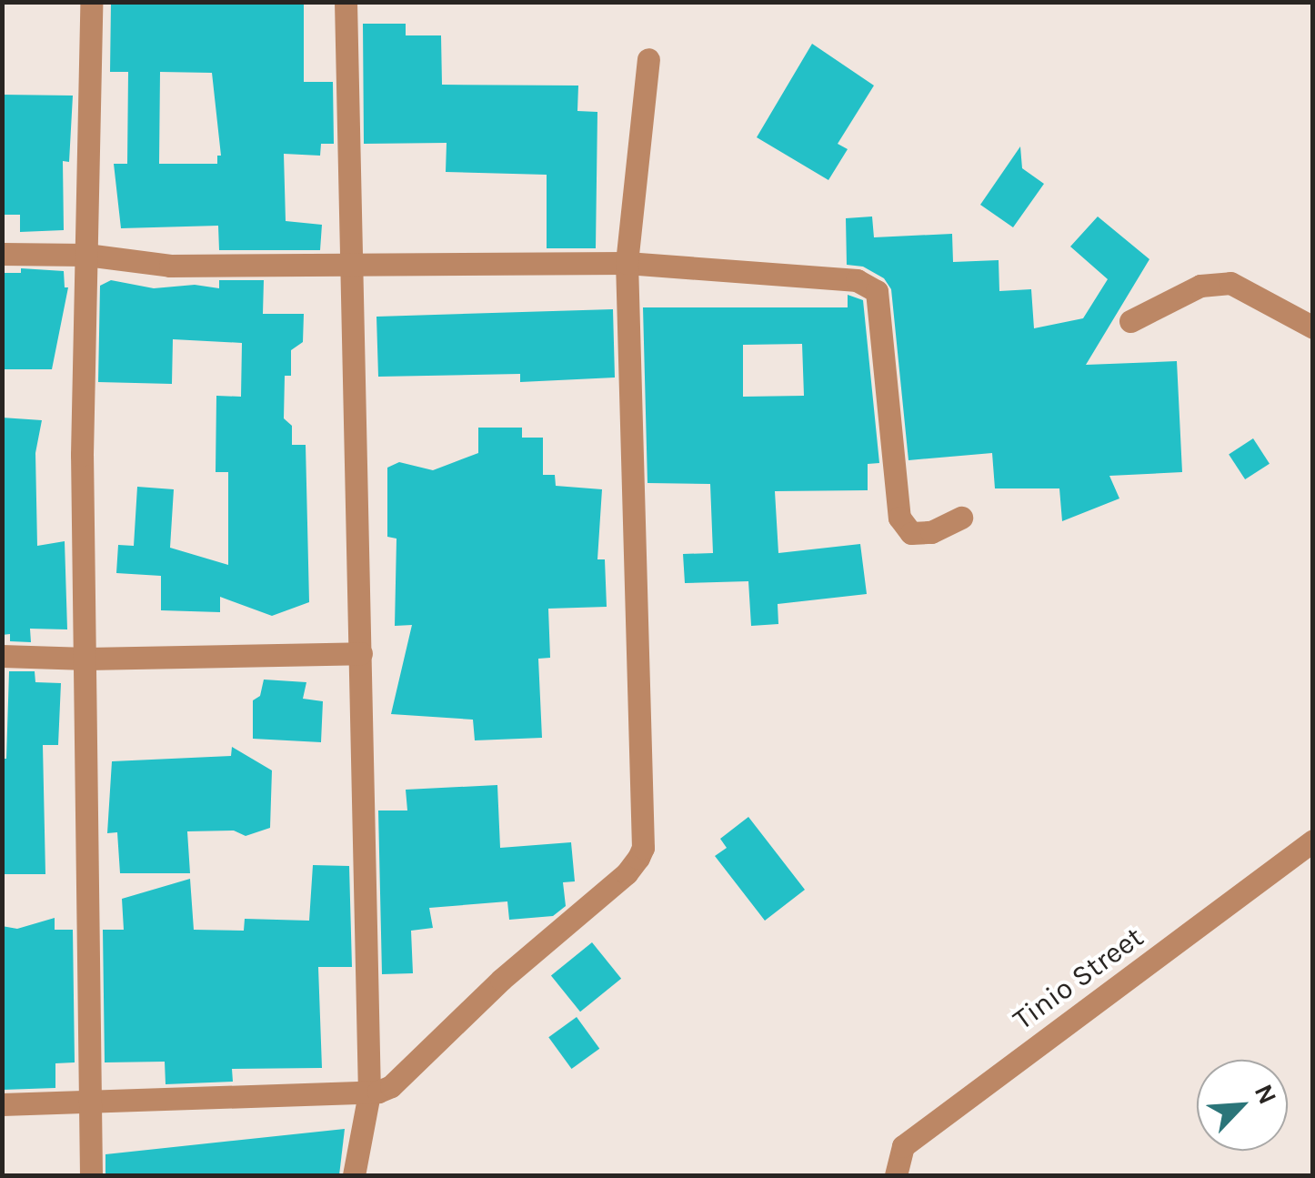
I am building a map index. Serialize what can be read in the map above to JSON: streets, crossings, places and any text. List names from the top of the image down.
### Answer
{
  "streets": {
    "street": ["Tinio Street"]
  },
  "north": "top right"
}
